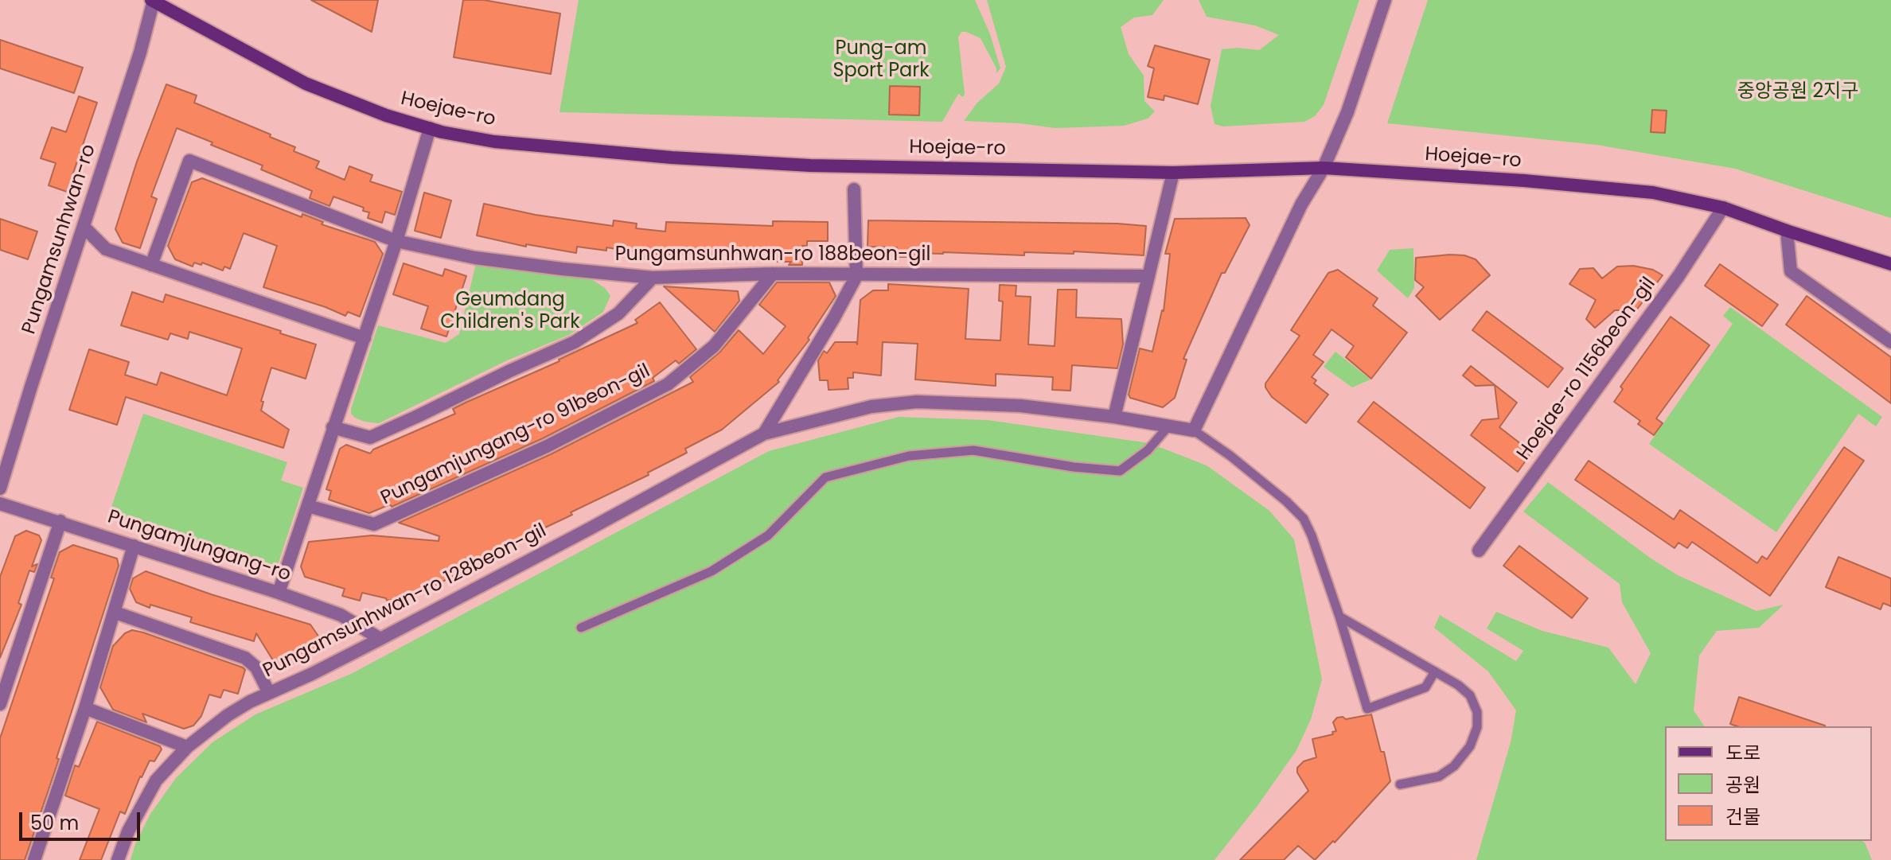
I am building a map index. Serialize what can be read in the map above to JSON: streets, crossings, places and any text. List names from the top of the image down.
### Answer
{
  "streets": {
    "main road": ["Hoejae-ro"],
    "street": [
      "Pungamsunhwan-ro",
      "Pungamsunhwan-ro 188beon-gil",
      "Hoejae-ro 1156beon-gil",
      "Pungamjungang-ro 91beon-gil",
      "Pungamjungang-ro",
      "Pungamsunhwan-ro 128beon-gil"
    ]
  },
  "crossings": [
    ["Hoejae-ro", "Pungamsunhwan-ro"],
    ["Hoejae-ro", "Hoejae-ro 1156beon-gil"],
    ["Pungamsunhwan-ro 188beon-gil", "Pungamjungang-ro 91beon-gil"],
    ["Pungamjungang-ro", "Pungamsunhwan-ro 128beon-gil"]
  ],
  "parks": ["Pung-am Sport Park", "중앙공원 2지구", "Geumdang Children's Park"],
  "legend": ["도로", "공원", "건물"],
  "scale_bar": "50 m"
}
